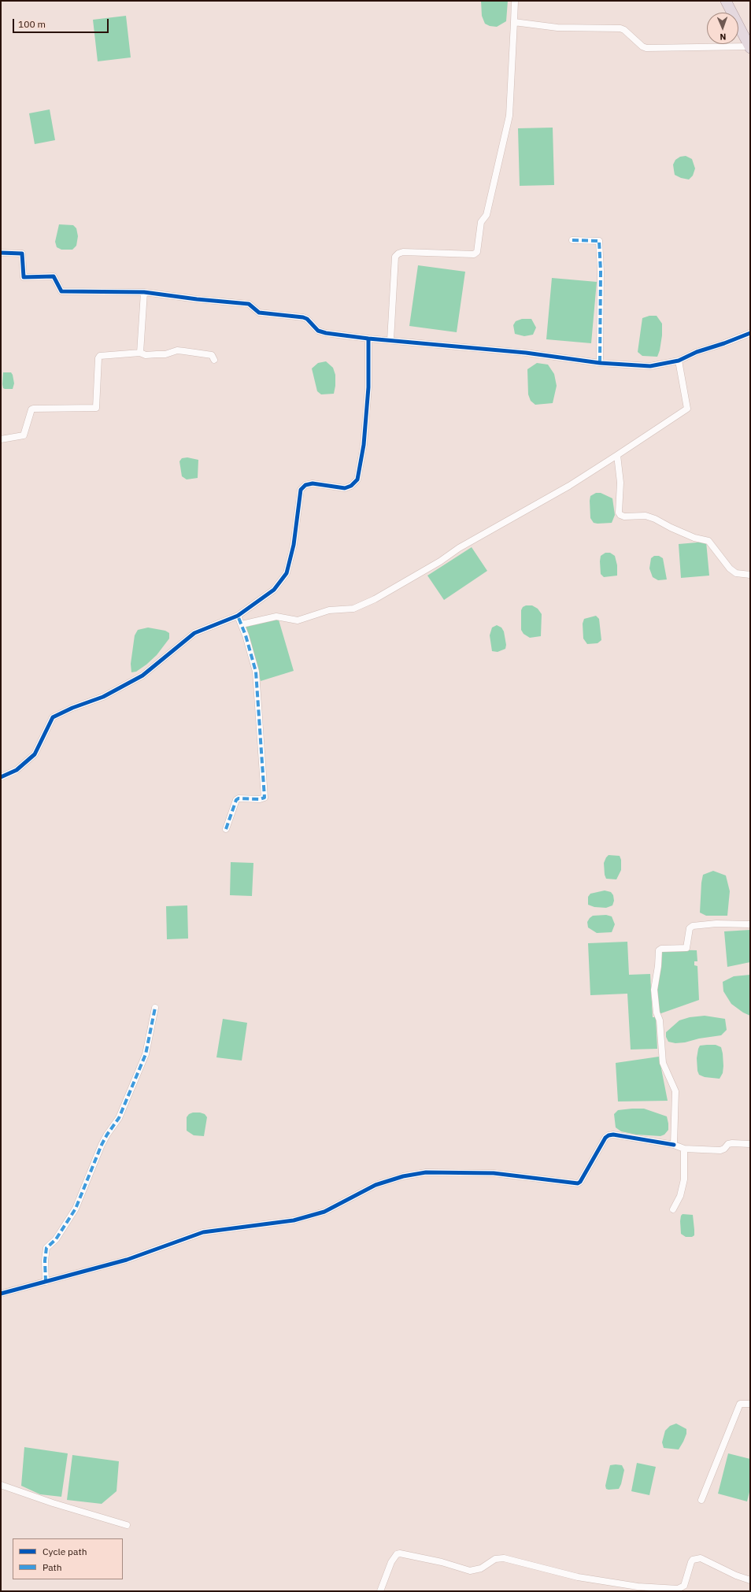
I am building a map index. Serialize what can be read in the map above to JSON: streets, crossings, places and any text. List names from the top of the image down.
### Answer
{
  "legend": ["Cycle path", "Path"],
  "scale_bar": "100 m",
  "north": "bottom"
}
